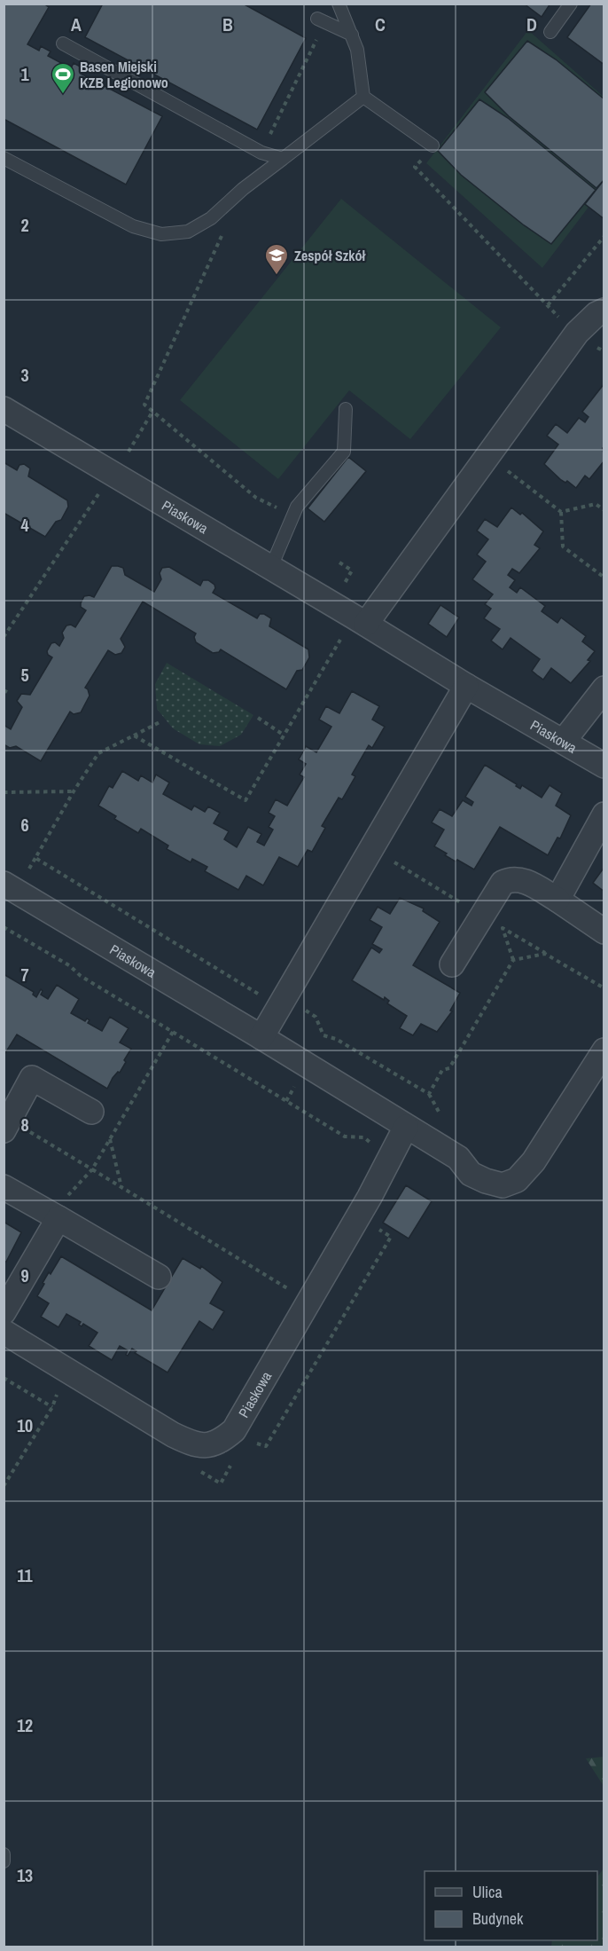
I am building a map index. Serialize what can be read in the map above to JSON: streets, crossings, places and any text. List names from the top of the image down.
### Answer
{
  "streets": {
    "street": ["Piaskowa"]
  },
  "places": {
    "sports": ["Basen Miejski KZB Legionowo"],
    "school or university": ["Zespół Szkół"]
  },
  "legend": ["Ulica", "Budynek"],
  "grid": {
    "columns": [
      "A",
      "B",
      "C",
      "D"
    ],
    "rows": [
      "1",
      "2",
      "3",
      "4",
      "5",
      "6",
      "7",
      "8",
      "9",
      "10",
      "11",
      "12",
      "13"
    ]
  }
}
